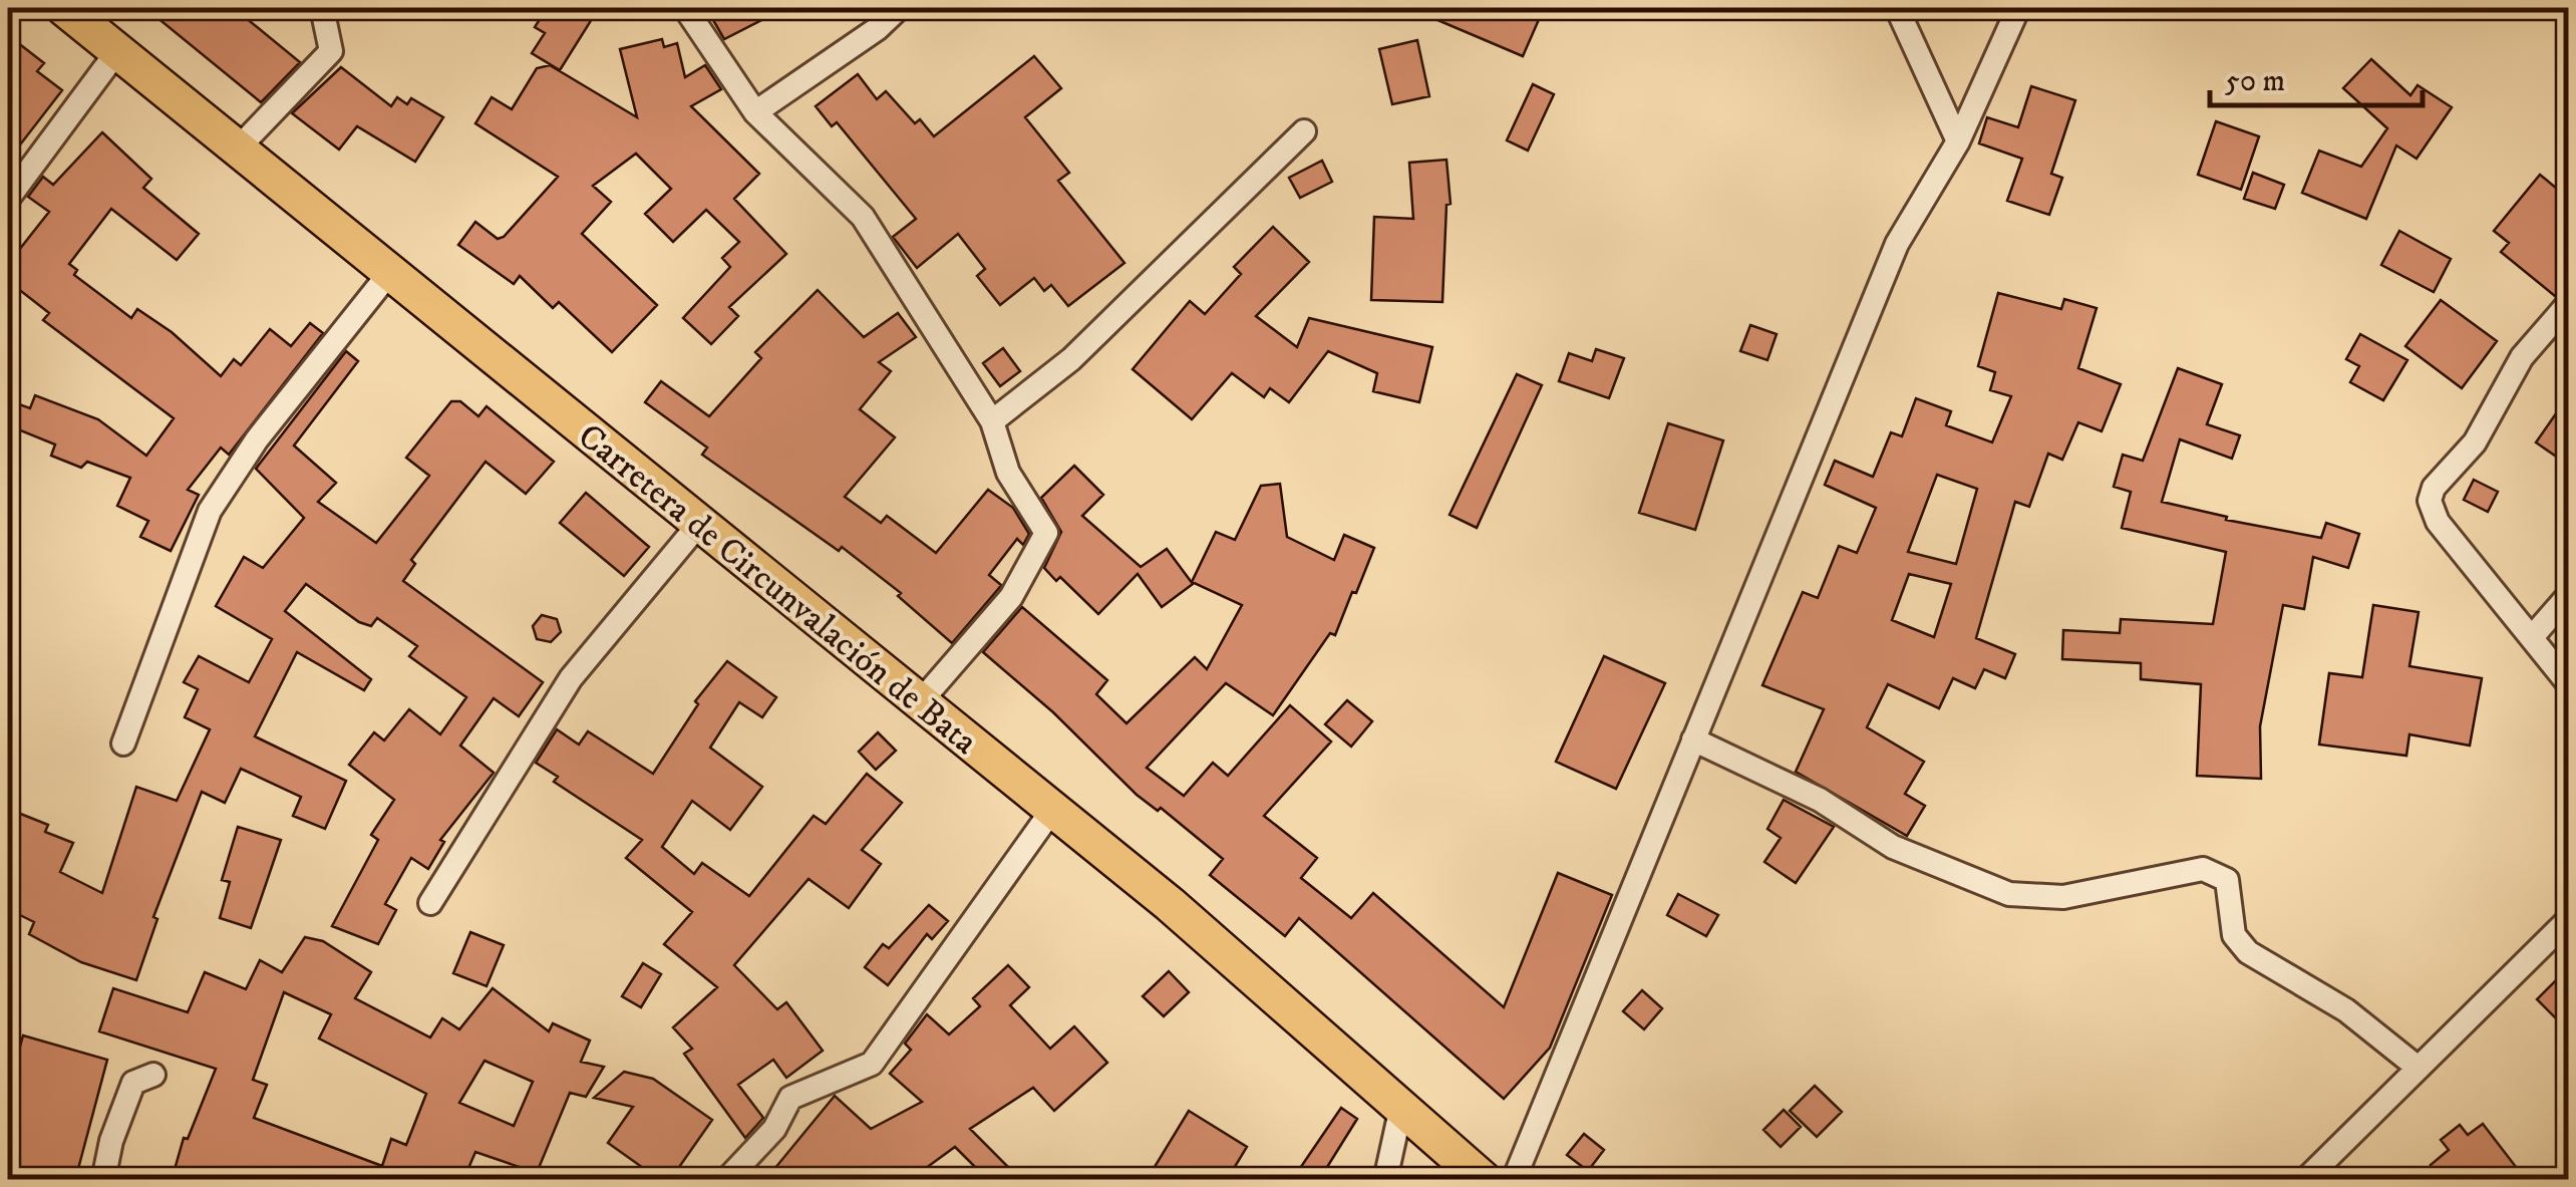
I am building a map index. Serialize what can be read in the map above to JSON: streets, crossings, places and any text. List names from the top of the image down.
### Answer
{
  "streets": {
    "main road": ["Carretera de Circunvalación de Bata"]
  },
  "scale_bar": "50 m"
}
